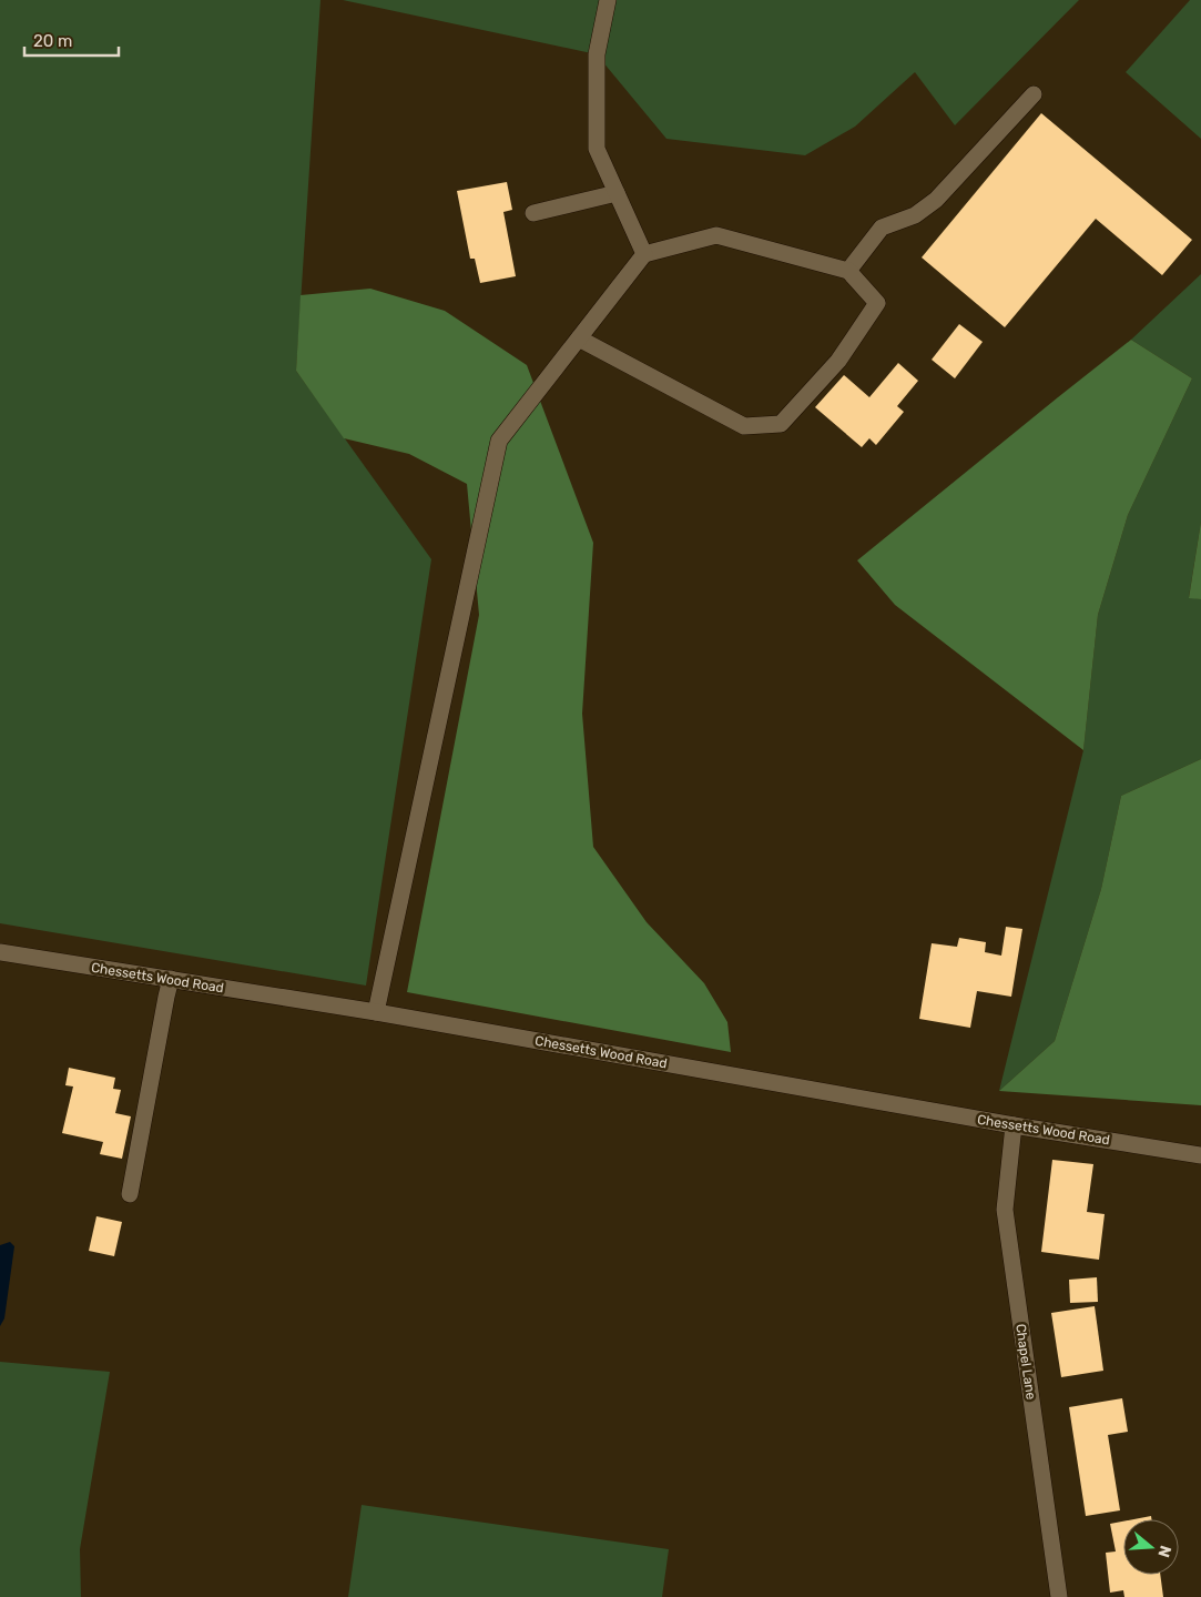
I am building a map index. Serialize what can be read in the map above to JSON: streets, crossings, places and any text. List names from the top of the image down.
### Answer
{
  "streets": {
    "street": ["Chessetts Wood Road", "Chapel Lane"]
  },
  "crossings": [
    ["Chessetts Wood Road", "Chapel Lane"]
  ],
  "scale_bar": "20 m",
  "north": "right"
}
